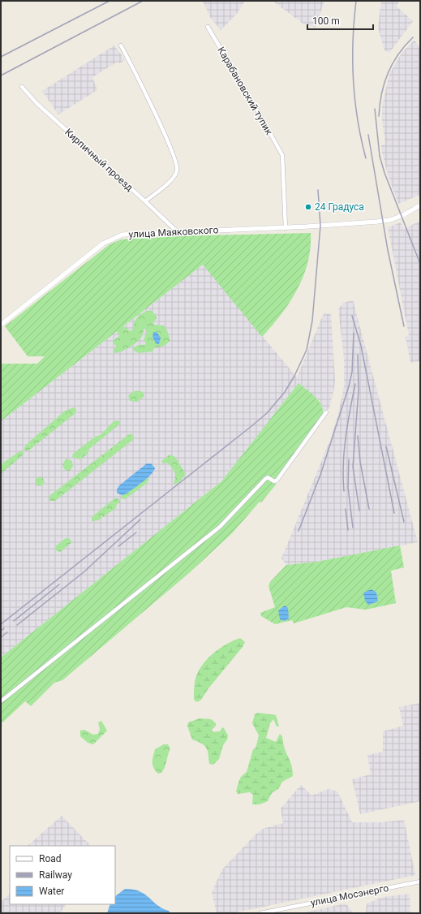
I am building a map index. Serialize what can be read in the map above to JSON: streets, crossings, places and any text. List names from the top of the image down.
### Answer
{
  "streets": {
    "street": [
      "Карабановский тупик",
      "Кирпичный проезд",
      "улица Маяковского",
      "улица Мосэнерго"
    ]
  },
  "crossings": [
    ["Карабановский тупик", "улица Маяковского"],
    ["Кирпичный проезд", "улица Маяковского"]
  ],
  "places": ["24 Градуса"],
  "legend": ["Road", "Railway", "Water"],
  "scale_bar": "100 m"
}
